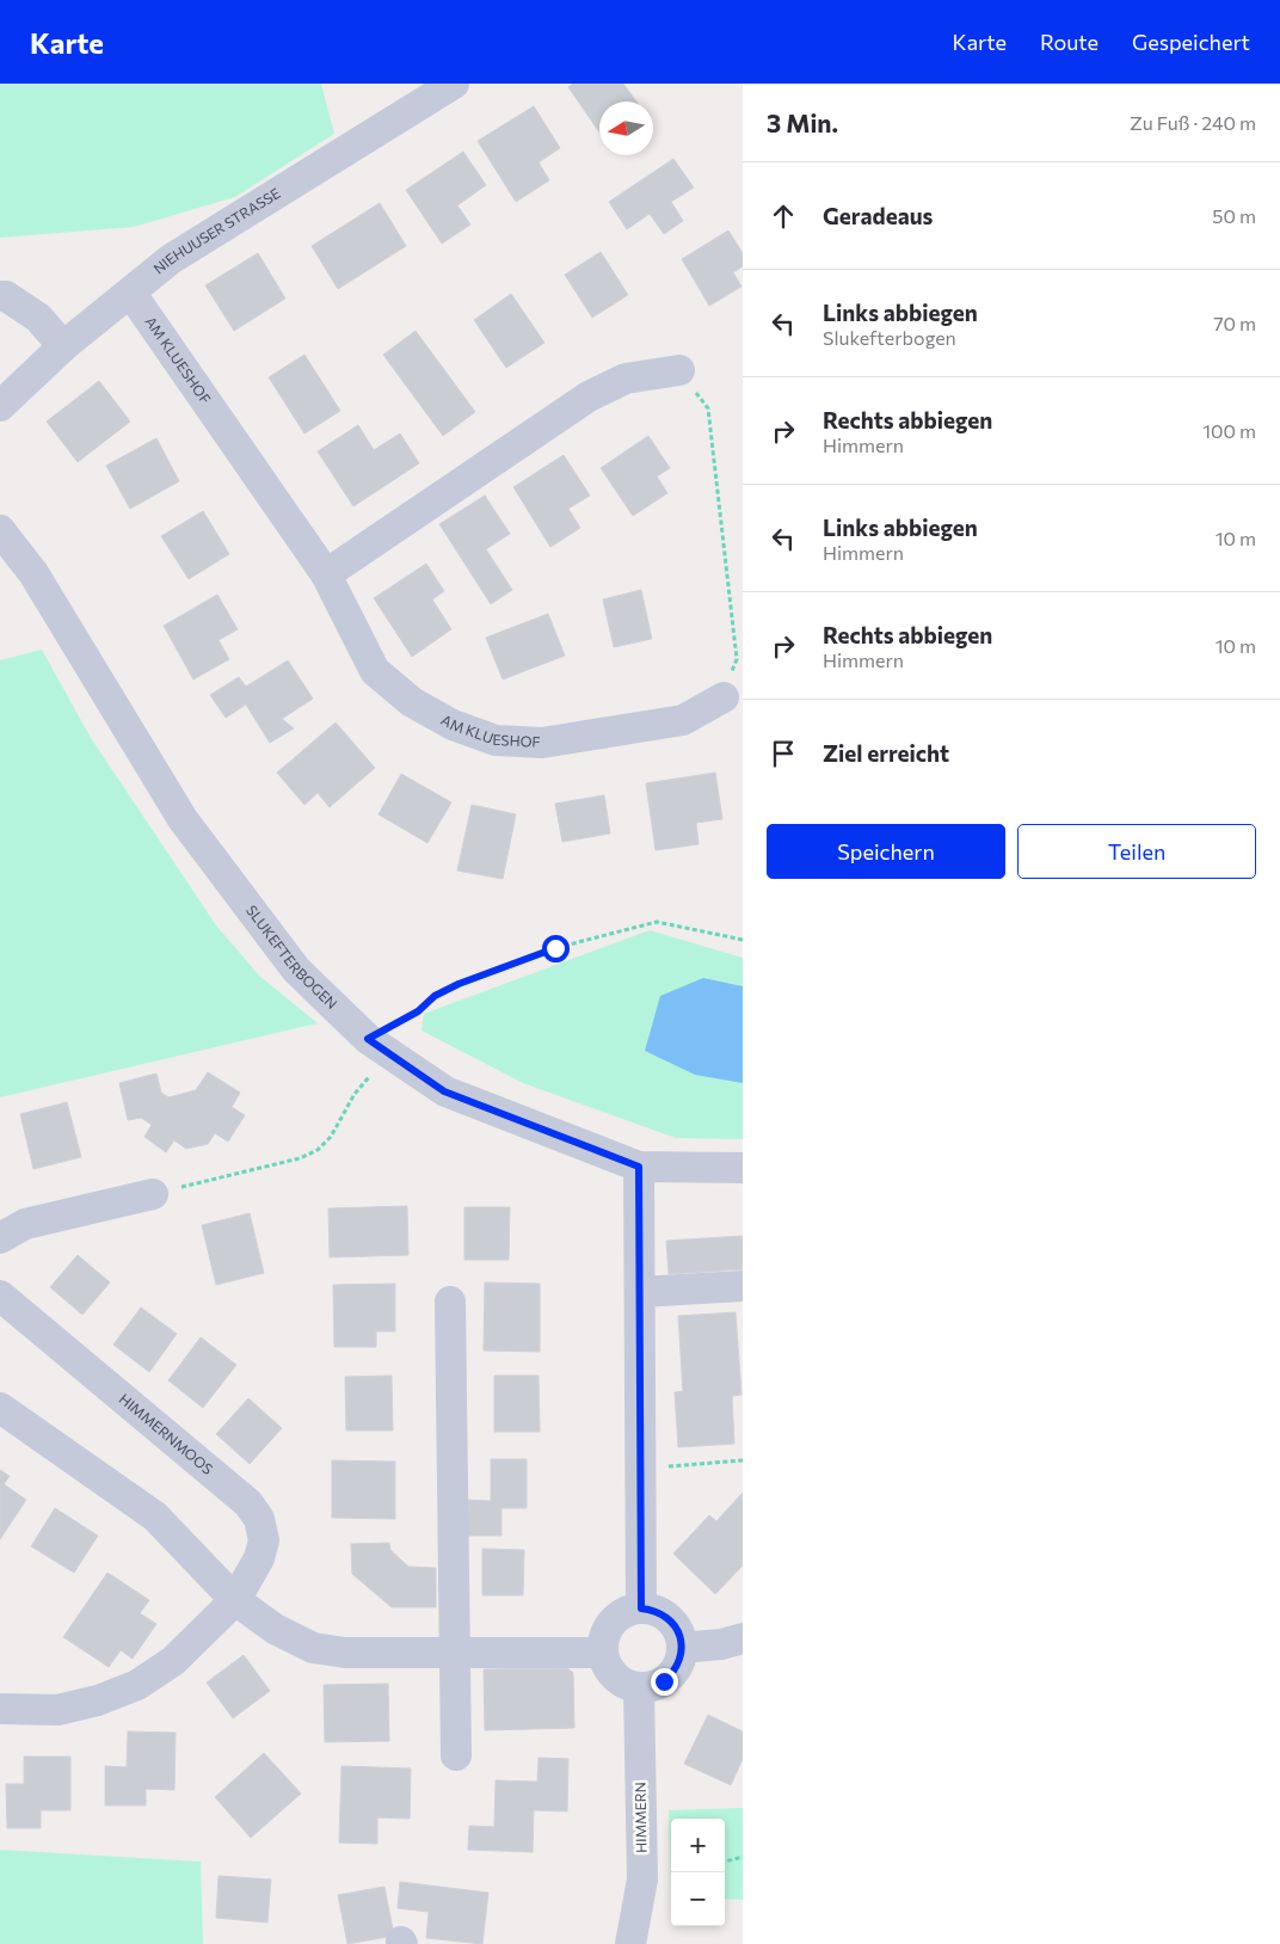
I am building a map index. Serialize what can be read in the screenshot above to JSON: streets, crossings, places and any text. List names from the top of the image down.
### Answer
{
  "streets": {
    "street": [
      "NIEHUUSER STRASSE",
      "AM KLUESHOF",
      "SLUKEFTERBOGEN",
      "HIMMERNMOOS",
      "HIMMERN"
    ]
  },
  "crossings": [
    ["NIEHUUSER STRASSE", "AM KLUESHOF"]
  ],
  "north": "left",
  "page": {
    "header": "Karte",
    "nav": ["Karte", "Route", "Gespeichert"],
    "heading": ["3 Min.", "Zu Fuß · 240 m"],
    "list": [
      ["Geradeaus", "50 m"],
      ["Links abbiegen", "Slukefterbogen", "70 m"],
      ["Rechts abbiegen", "Himmern", "100 m"],
      ["Links abbiegen", "Himmern", "10 m"],
      ["Rechts abbiegen", "Himmern", "10 m"],
      "Ziel erreicht"
    ],
    "buttons": ["Speichern", "Teilen"],
    "map_buttons": ["+", "−"]
  }
}
